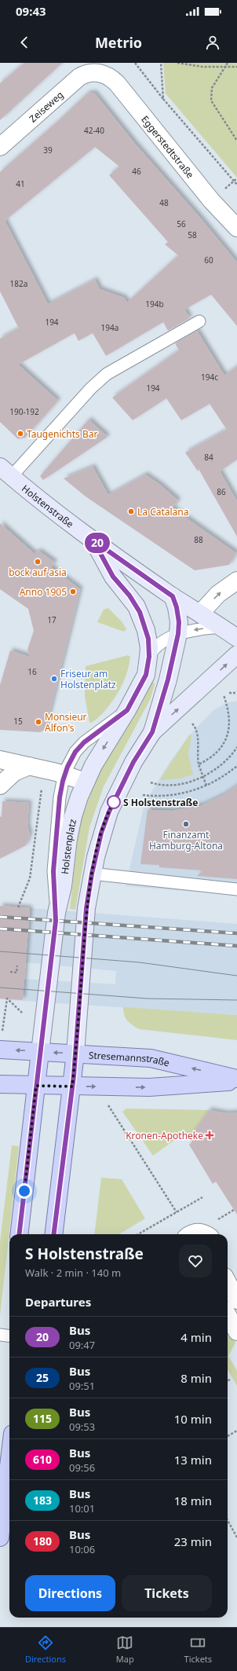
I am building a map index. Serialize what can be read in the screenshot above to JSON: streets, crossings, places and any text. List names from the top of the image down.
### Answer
{
  "streets": {
    "main road": ["Holstenstraße", "Holstenplatz", "Stresemannstraße"],
    "street": ["Zeiseweg", "Eggerstedtstraße"]
  },
  "crossings": [
    ["Zeiseweg", "Eggerstedtstraße"],
    ["Holstenstraße", "Holstenplatz"],
    ["Holstenplatz", "Stresemannstraße"]
  ],
  "places": {
    "other": [
      "Taugenichts Bar",
      "La Catalana",
      "bock auf asia",
      "Anno 1905",
      "Friseur am Holstenplatz",
      "Monsieur Alfon's",
      "S Holstenstraße",
      "Finanzamt Hamburg-Altona"
    ],
    "health": ["Kronen-Apotheke"]
  },
  "lines": ["bus line 20"],
  "house_numbers": [
    "42-40",
    "39",
    "46",
    "41",
    "48",
    "56",
    "58",
    "60",
    "182a",
    "194b",
    "194",
    "194a",
    "194c",
    "194",
    "190-192",
    "84",
    "86",
    "88",
    "17",
    "16",
    "15"
  ],
  "page": {
    "status": "09:43",
    "header": "Metrio",
    "on_map": "20",
    "heading": [
      ["S Holstenstraße", "Walk · 2 min · 140 m"],
      "Departures"
    ],
    "list": [
      {
        "mark": "20",
        "name": "Bus",
        "note": "09:47",
        "value": "4 min"
      },
      {
        "mark": "25",
        "name": "Bus",
        "note": "09:51",
        "value": "8 min"
      },
      {
        "mark": "115",
        "name": "Bus",
        "note": "09:53",
        "value": "10 min"
      },
      {
        "mark": "610",
        "name": "Bus",
        "note": "09:56",
        "value": "13 min"
      },
      {
        "mark": "183",
        "name": "Bus",
        "note": "10:01",
        "value": "18 min"
      },
      {
        "mark": "180",
        "name": "Bus",
        "note": "10:06",
        "value": "23 min"
      }
    ],
    "buttons": ["Directions", "Tickets"],
    "tabs": ["Directions", "Map", "Tickets"]
  }
}
